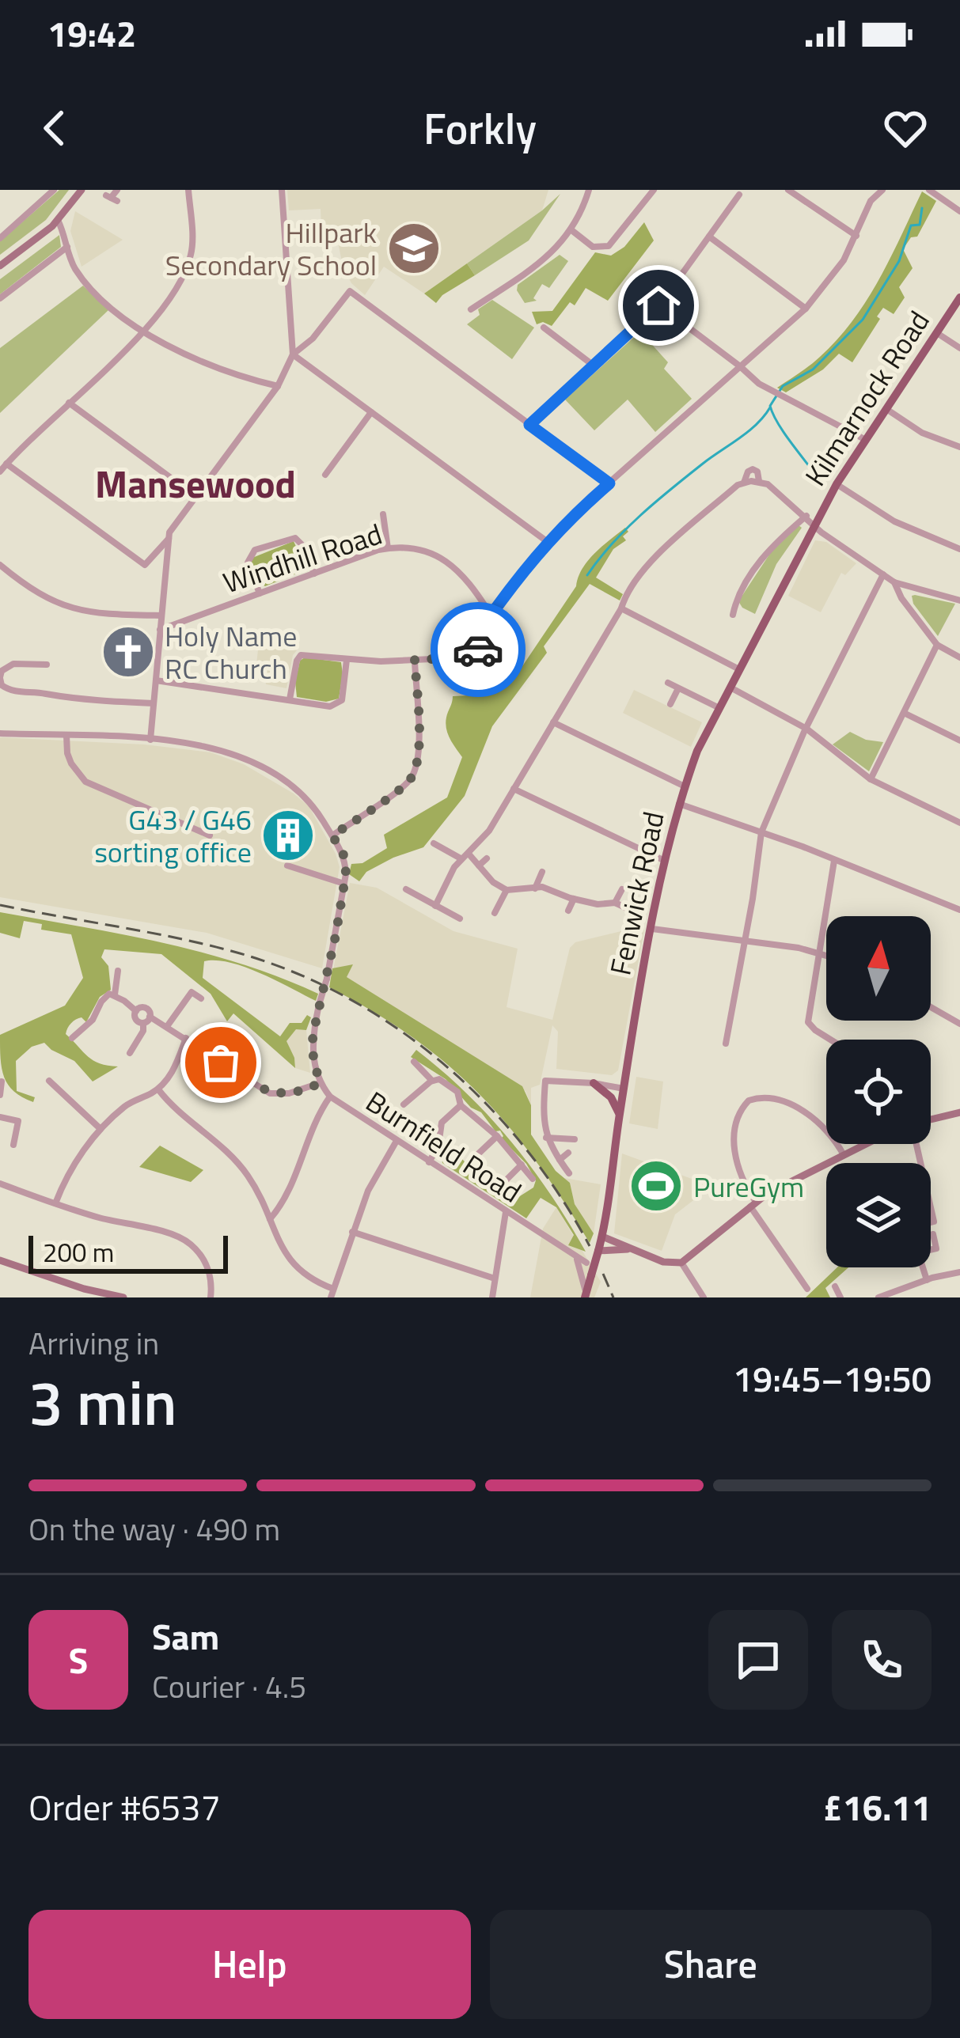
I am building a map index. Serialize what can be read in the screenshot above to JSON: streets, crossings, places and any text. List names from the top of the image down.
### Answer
{
  "streets": {
    "main road": ["Kilmarnock Road", "Fenwick Road"],
    "street": ["Windhill Road", "Burnfield Road"]
  },
  "crossings": [
    ["Kilmarnock Road", "Fenwick Road"],
    ["Fenwick Road", "Burnfield Road"]
  ],
  "districts": ["Mansewood"],
  "places": {
    "school or university": ["Hillpark Secondary School"],
    "church": ["Holy Name RC Church"],
    "building": ["G43 / G46 sorting office"],
    "sports": ["PureGym"]
  },
  "scale_bar": "200 m",
  "north": "top",
  "page": {
    "status": "19:42",
    "header": "Forkly",
    "scale": "200 m",
    "heading": ["3 min", "Arriving in", "19:45–19:50"],
    "panel": [
      "Sam",
      "Courier · 4.5",
      "Order #6537",
      "£16.11"
    ],
    "bar": "On the way · 490 m",
    "round": "S",
    "buttons": ["Help", "Share"]
  }
}
